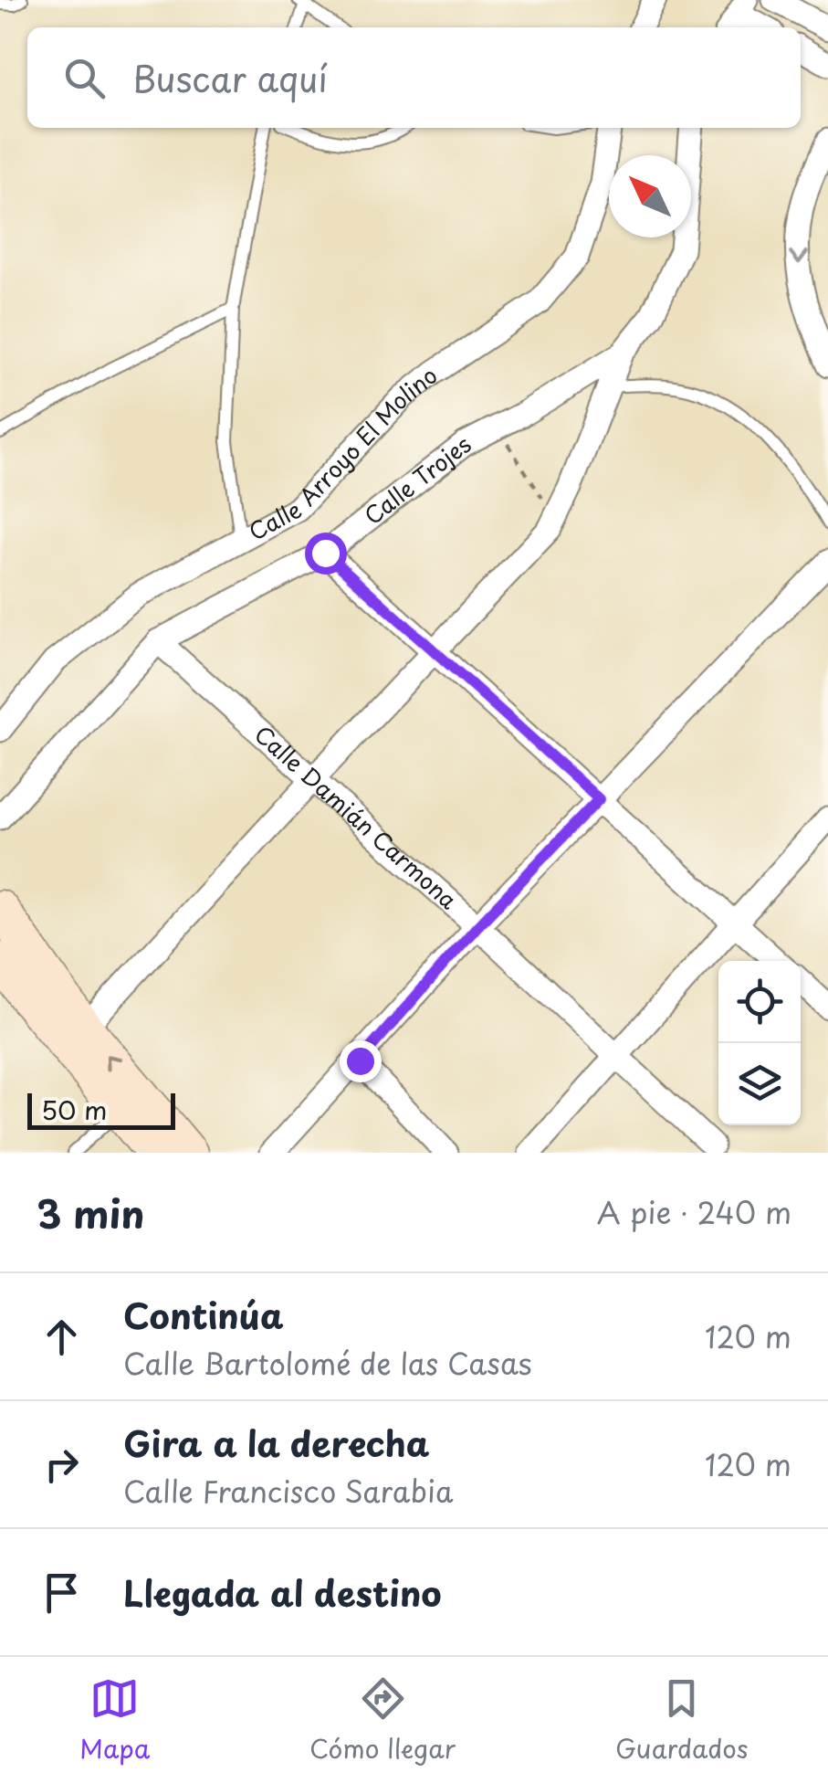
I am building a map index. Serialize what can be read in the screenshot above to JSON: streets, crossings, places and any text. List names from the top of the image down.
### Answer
{
  "streets": {
    "street": ["Calle Arroyo El Molino", "Calle Trojes", "Calle Damián Carmona"]
  },
  "crossings": [
    ["Calle Trojes", "Calle Damián Carmona"]
  ],
  "scale_bar": "50 m",
  "north": "top left",
  "page": {
    "search": "Buscar aquí",
    "scale": "50 m",
    "heading": ["3 min", "A pie · 240 m"],
    "list": [
      ["Continúa", "Calle Bartolomé de las Casas", "120 m"],
      ["Gira a la derecha", "Calle Francisco Sarabia", "120 m"],
      "Llegada al destino"
    ],
    "nav": ["Mapa", "Cómo llegar", "Guardados"]
  }
}
